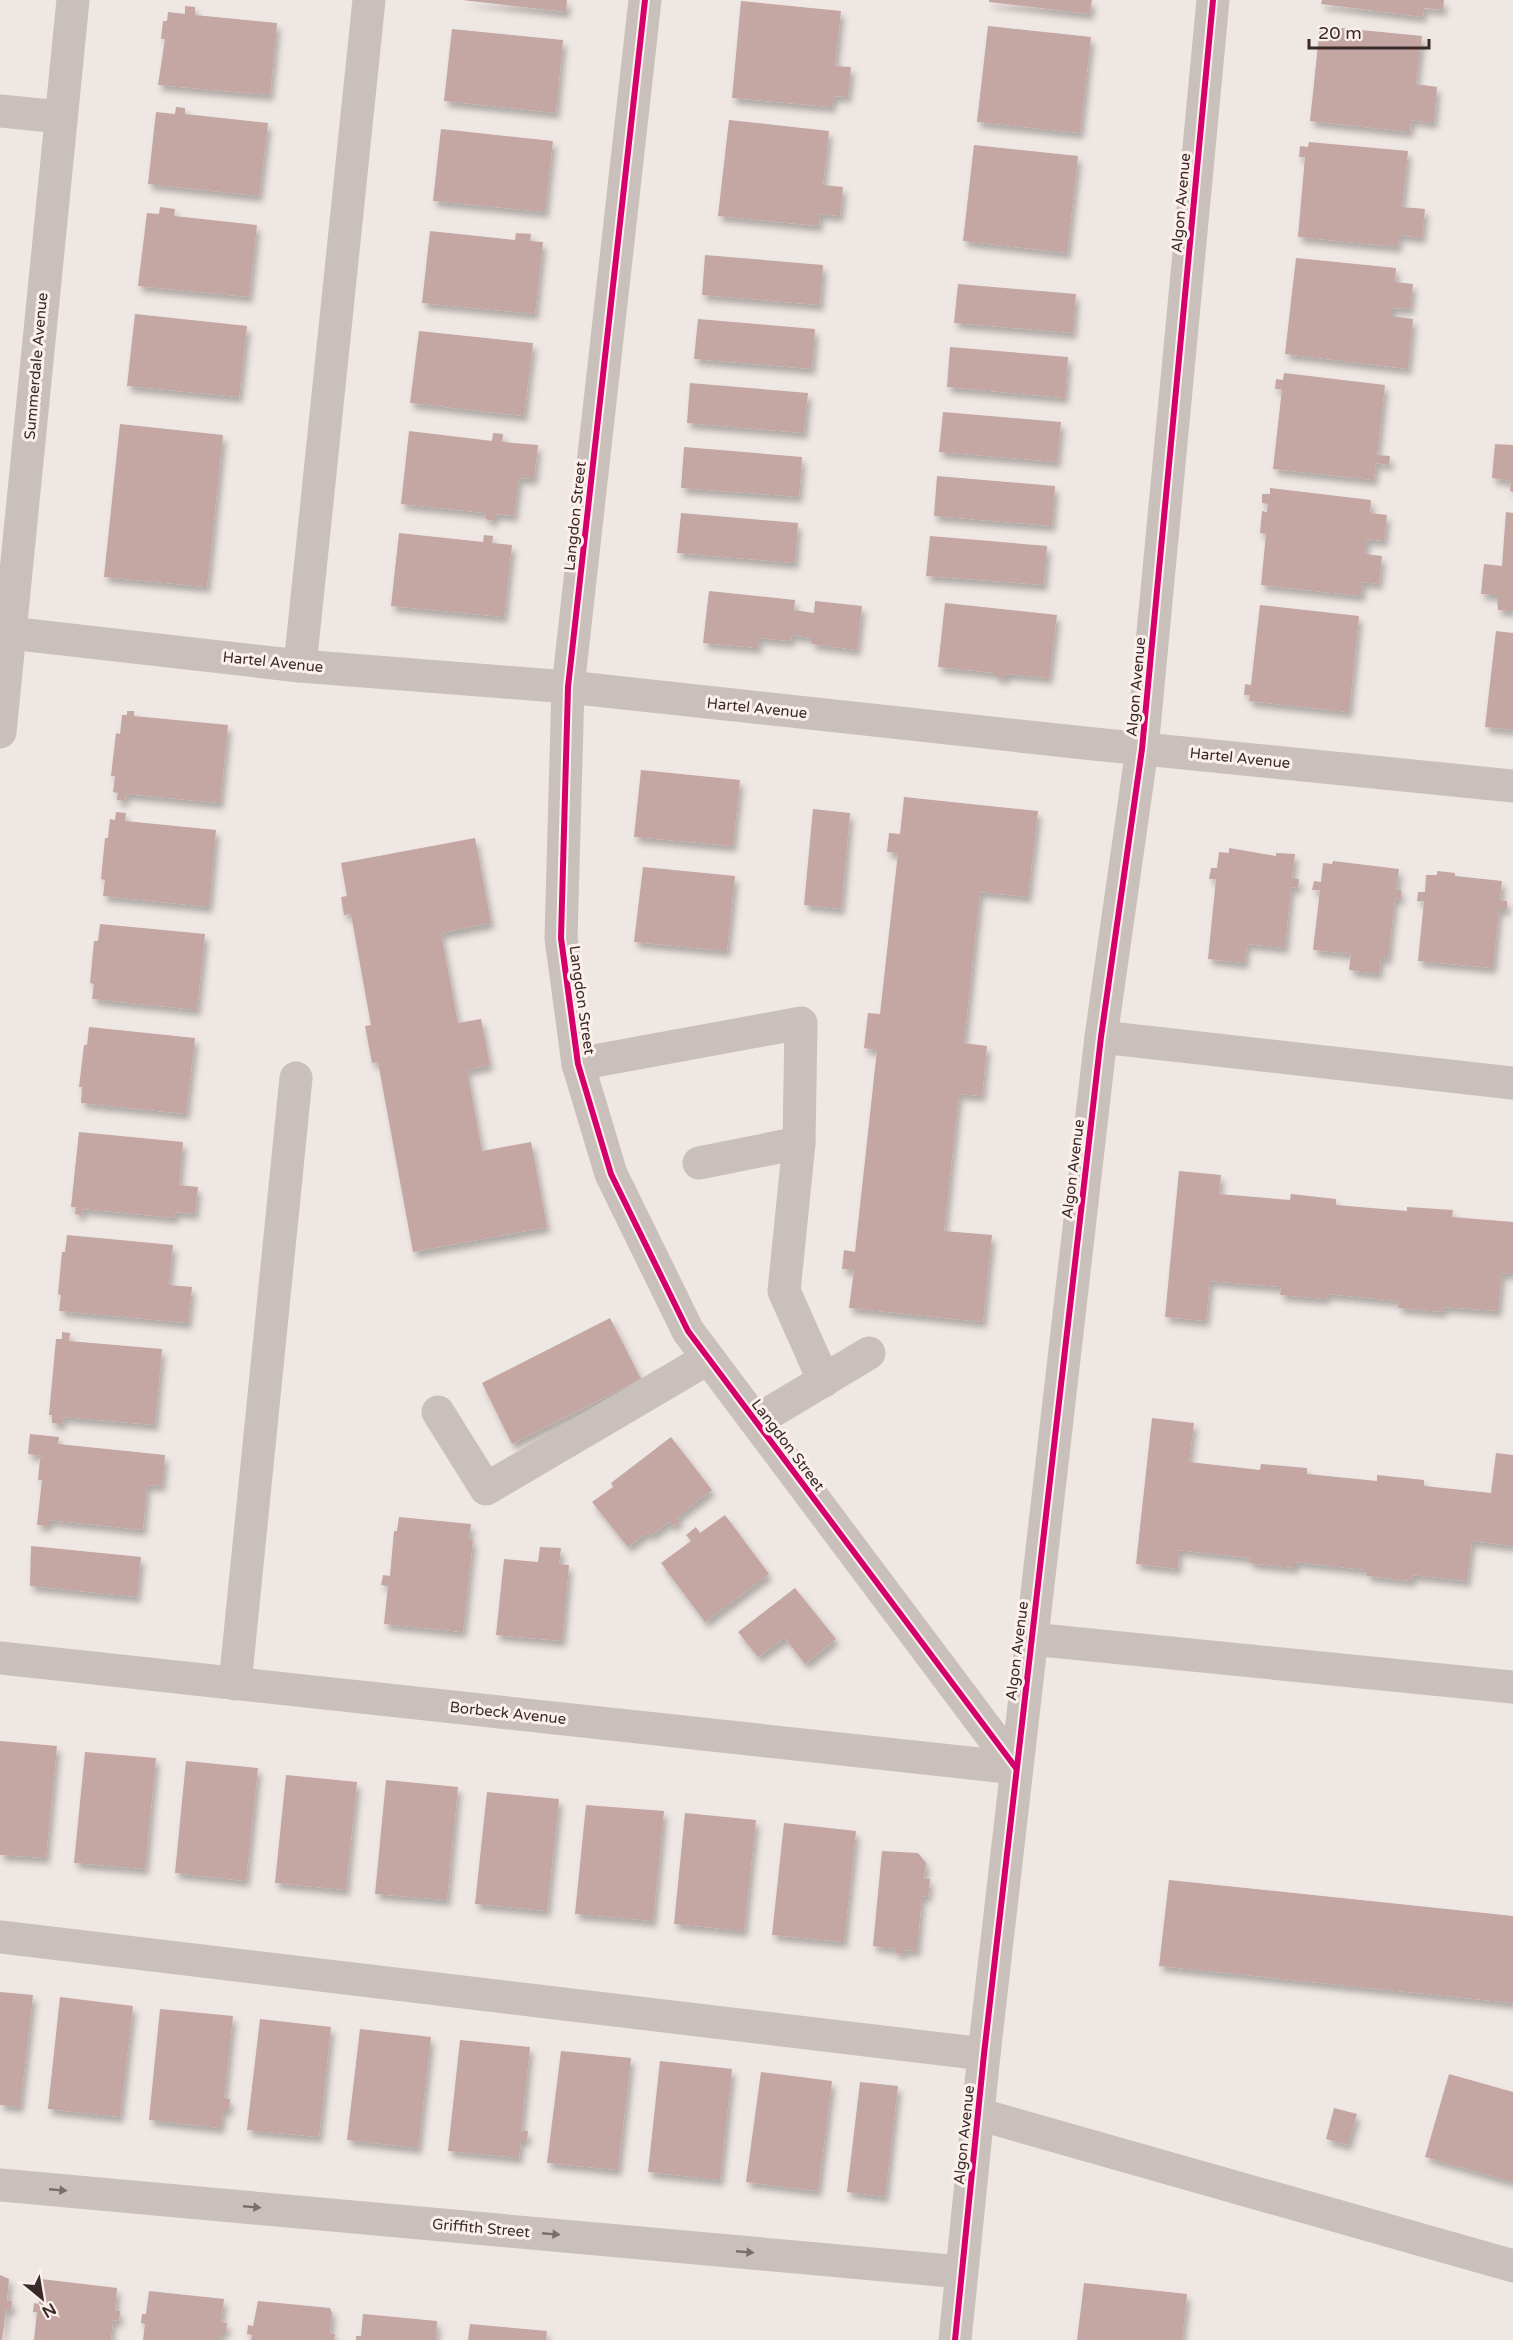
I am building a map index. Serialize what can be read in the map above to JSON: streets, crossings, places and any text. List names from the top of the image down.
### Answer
{
  "streets": {
    "street": [
      "Algon Avenue",
      "Summerdale Avenue",
      "Langdon Street",
      "Hartel Avenue",
      "Borbeck Avenue",
      "Griffith Street"
    ]
  },
  "crossings": [
    ["Algon Avenue", "Langdon Street"],
    ["Algon Avenue", "Hartel Avenue"],
    ["Algon Avenue", "Borbeck Avenue"],
    ["Algon Avenue", "Griffith Street"],
    ["Summerdale Avenue", "Hartel Avenue"],
    ["Langdon Street", "Hartel Avenue"],
    ["Langdon Street", "Borbeck Avenue"]
  ],
  "scale_bar": "20 m",
  "north": "bottom right"
}
